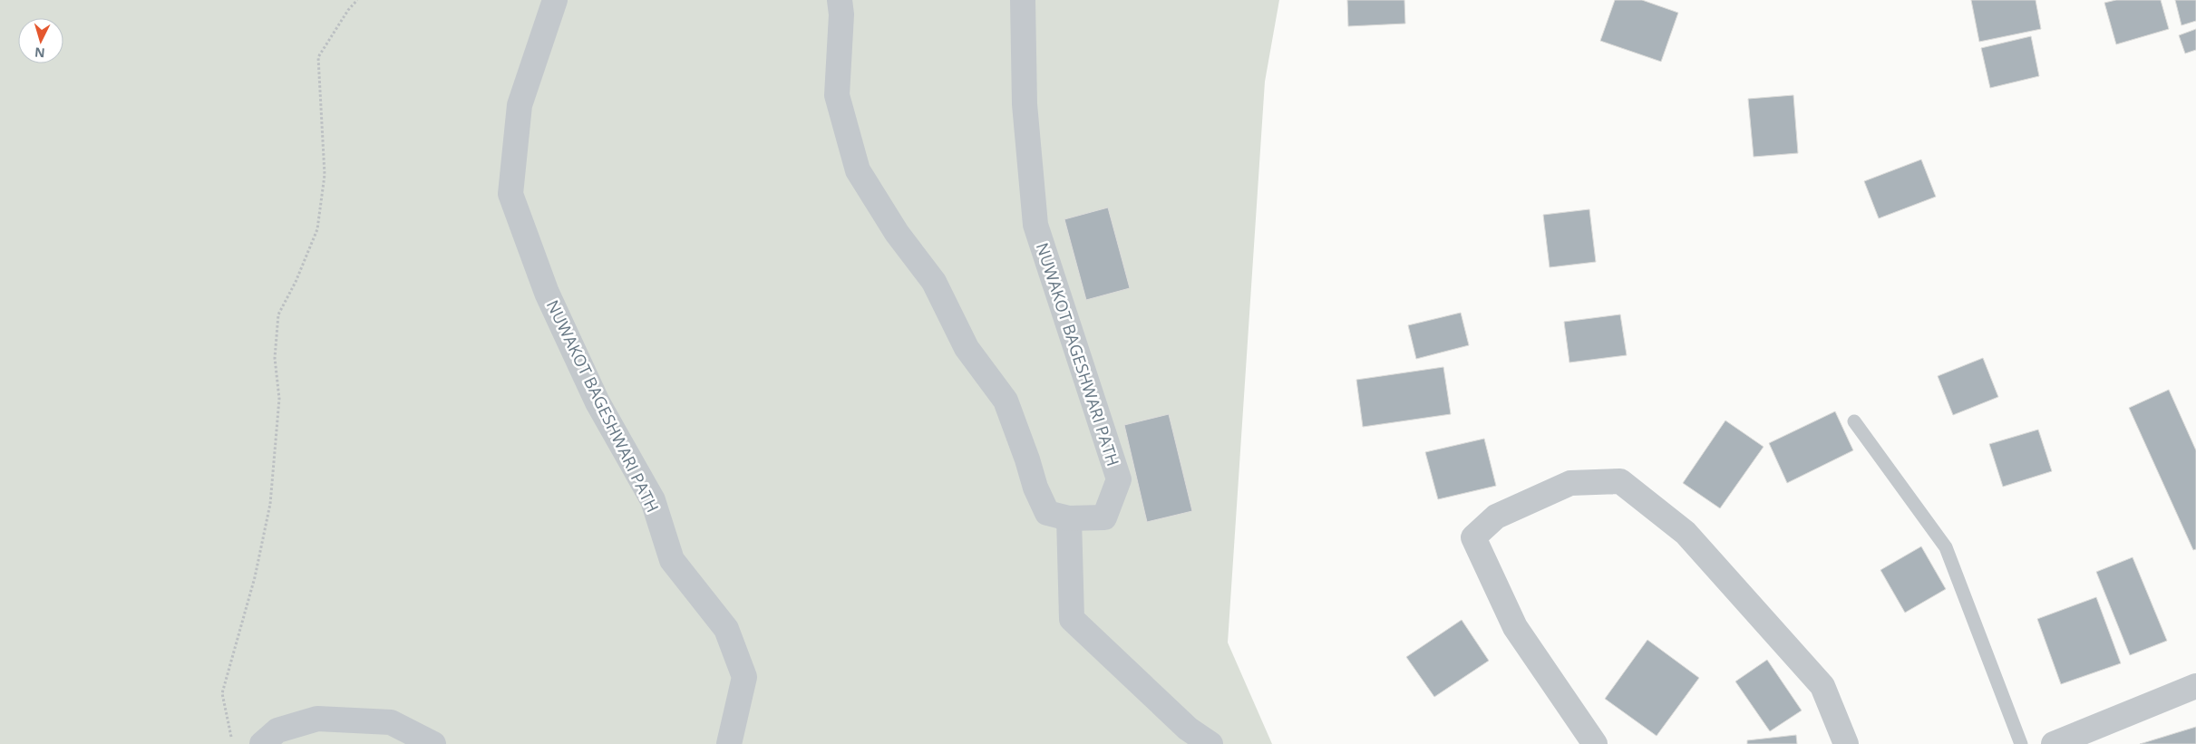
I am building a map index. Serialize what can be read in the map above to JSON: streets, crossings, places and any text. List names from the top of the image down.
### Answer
{
  "streets": {
    "street": ["NUWAKOT BAGESHWARI PATH"]
  },
  "north": "bottom"
}
